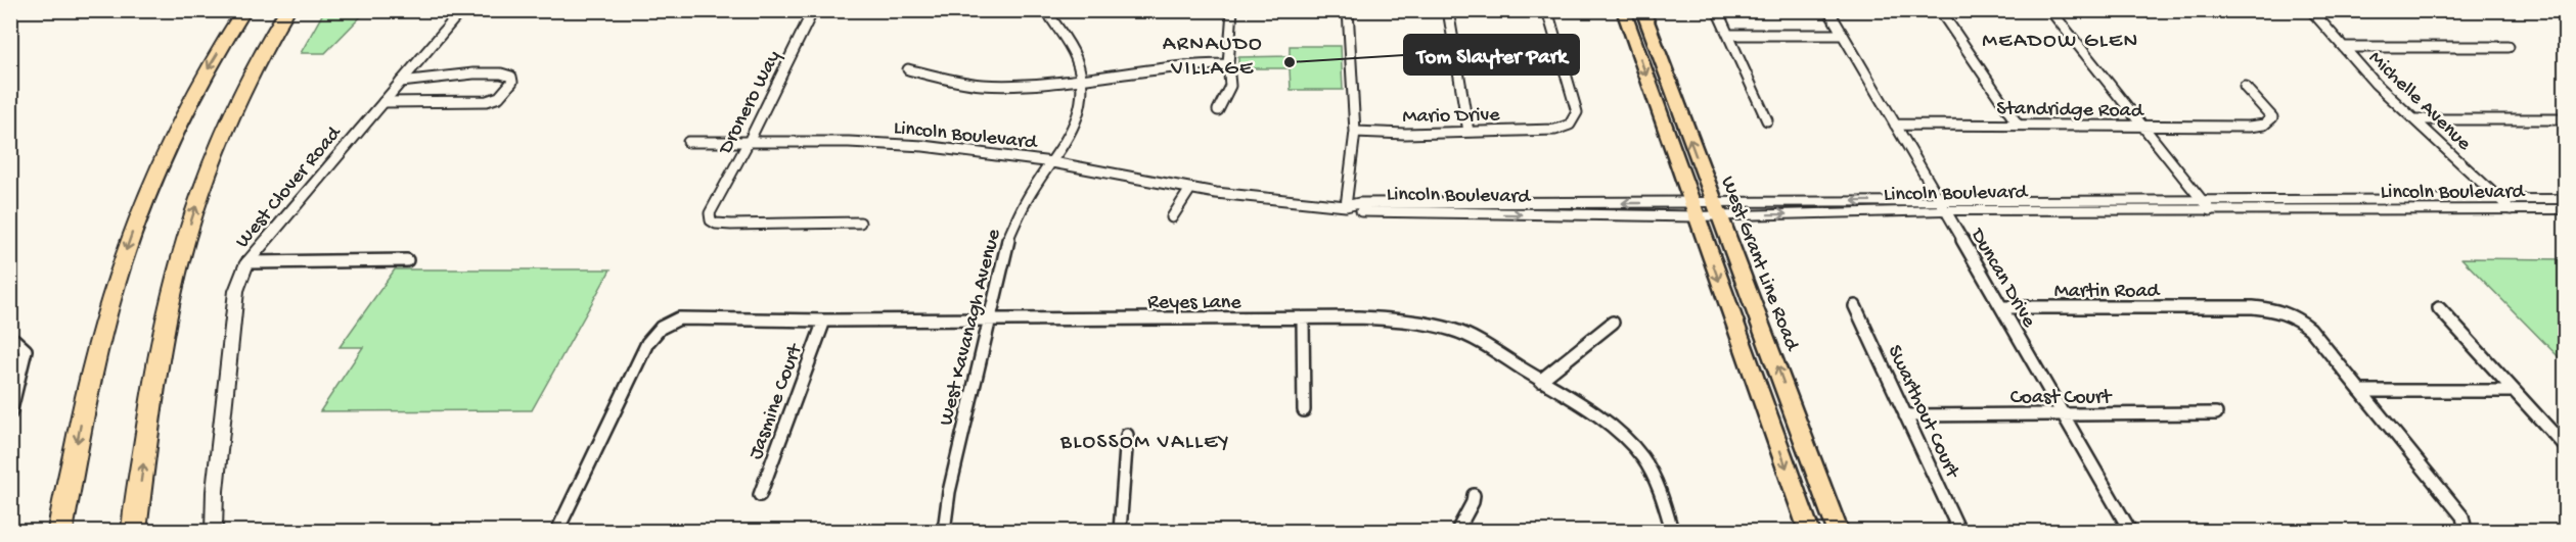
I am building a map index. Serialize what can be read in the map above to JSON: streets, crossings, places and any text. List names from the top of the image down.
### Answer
{
  "streets": {
    "main road": ["West Grant Line Road"],
    "street": [
      "Michelle Avenue",
      "Dronero Way",
      "Standridge Road",
      "Mario Drive",
      "Lincoln Boulevard",
      "West Clover Road",
      "Duncan Drive",
      "Martin Road",
      "Reyes Lane",
      "West Kavanagh Avenue",
      "Coast Court",
      "Jasmine Court",
      "Swarthout Court"
    ]
  },
  "crossings": [
    ["Michelle Avenue", "Lincoln Boulevard"],
    ["Dronero Way", "Lincoln Boulevard"],
    ["Standridge Road", "Duncan Drive"],
    ["Lincoln Boulevard", "West Grant Line Road"],
    ["Lincoln Boulevard", "Duncan Drive"],
    ["Lincoln Boulevard", "West Kavanagh Avenue"],
    ["Duncan Drive", "Martin Road"],
    ["Duncan Drive", "Coast Court"],
    ["Reyes Lane", "West Kavanagh Avenue"],
    ["Reyes Lane", "Jasmine Court"],
    ["Coast Court", "Swarthout Court"]
  ],
  "districts": ["MEADOW GLEN", "ARNAUDO VILLAGE", "BLOSSOM VALLEY"],
  "places": ["Tom Slayter Park"]
}
